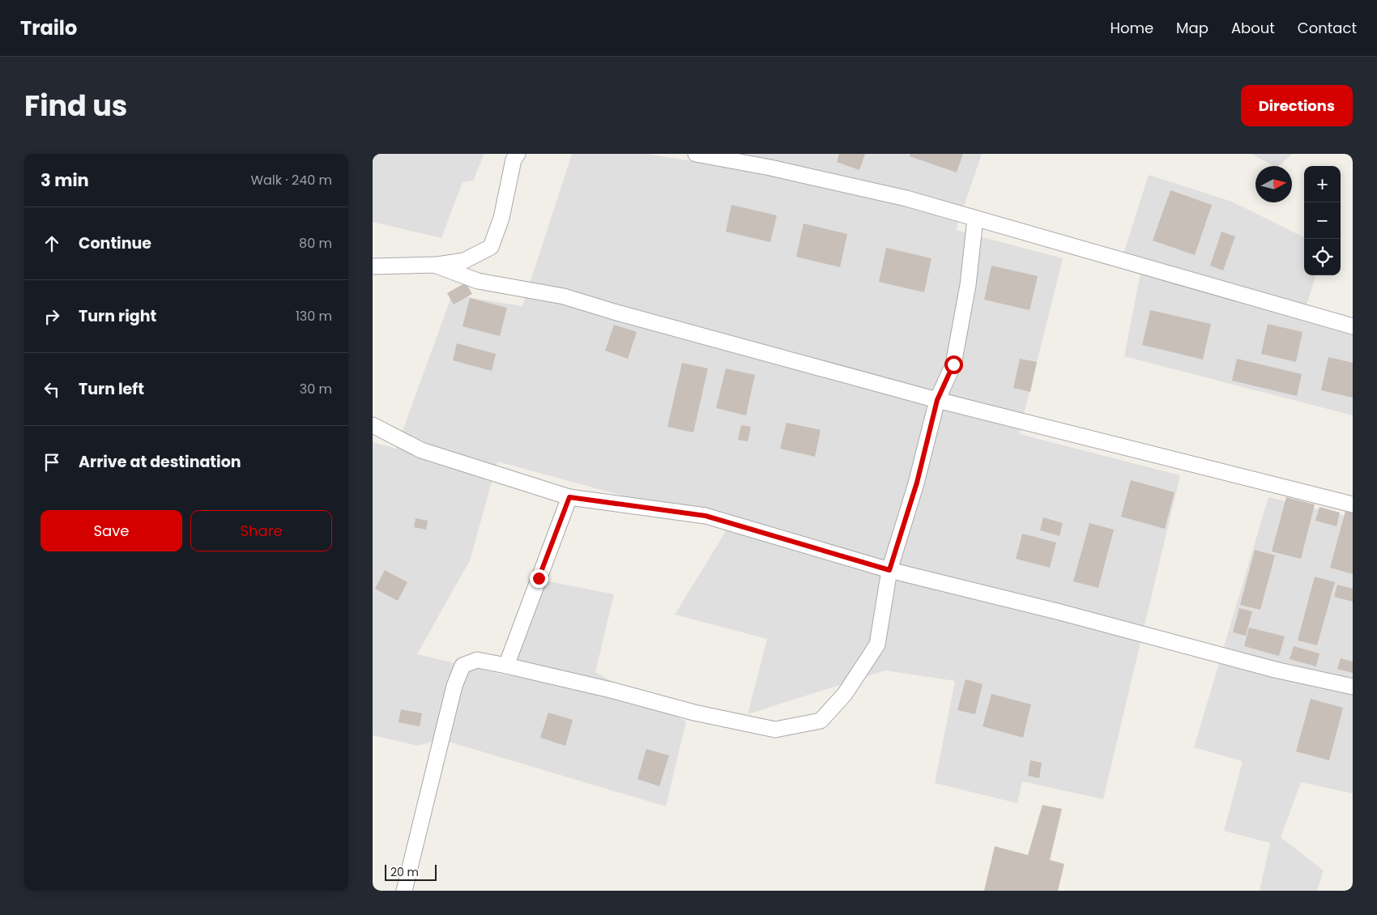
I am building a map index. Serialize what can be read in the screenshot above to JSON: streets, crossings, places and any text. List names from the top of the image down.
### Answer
{
  "scale_bar": "20 m",
  "north": "right",
  "page": {
    "header": "Trailo",
    "nav": [
      "Home",
      "Map",
      "About",
      "Contact"
    ],
    "title": "Find us",
    "buttons": [
      "Directions",
      ["Save", "Share"]
    ],
    "heading": ["3 min", "Walk · 240 m"],
    "map_buttons": ["+", "−"],
    "list": [
      ["Continue", "80 m"],
      ["Turn right", "130 m"],
      ["Turn left", "30 m"],
      "Arrive at destination"
    ],
    "scale": "20 m"
  }
}
